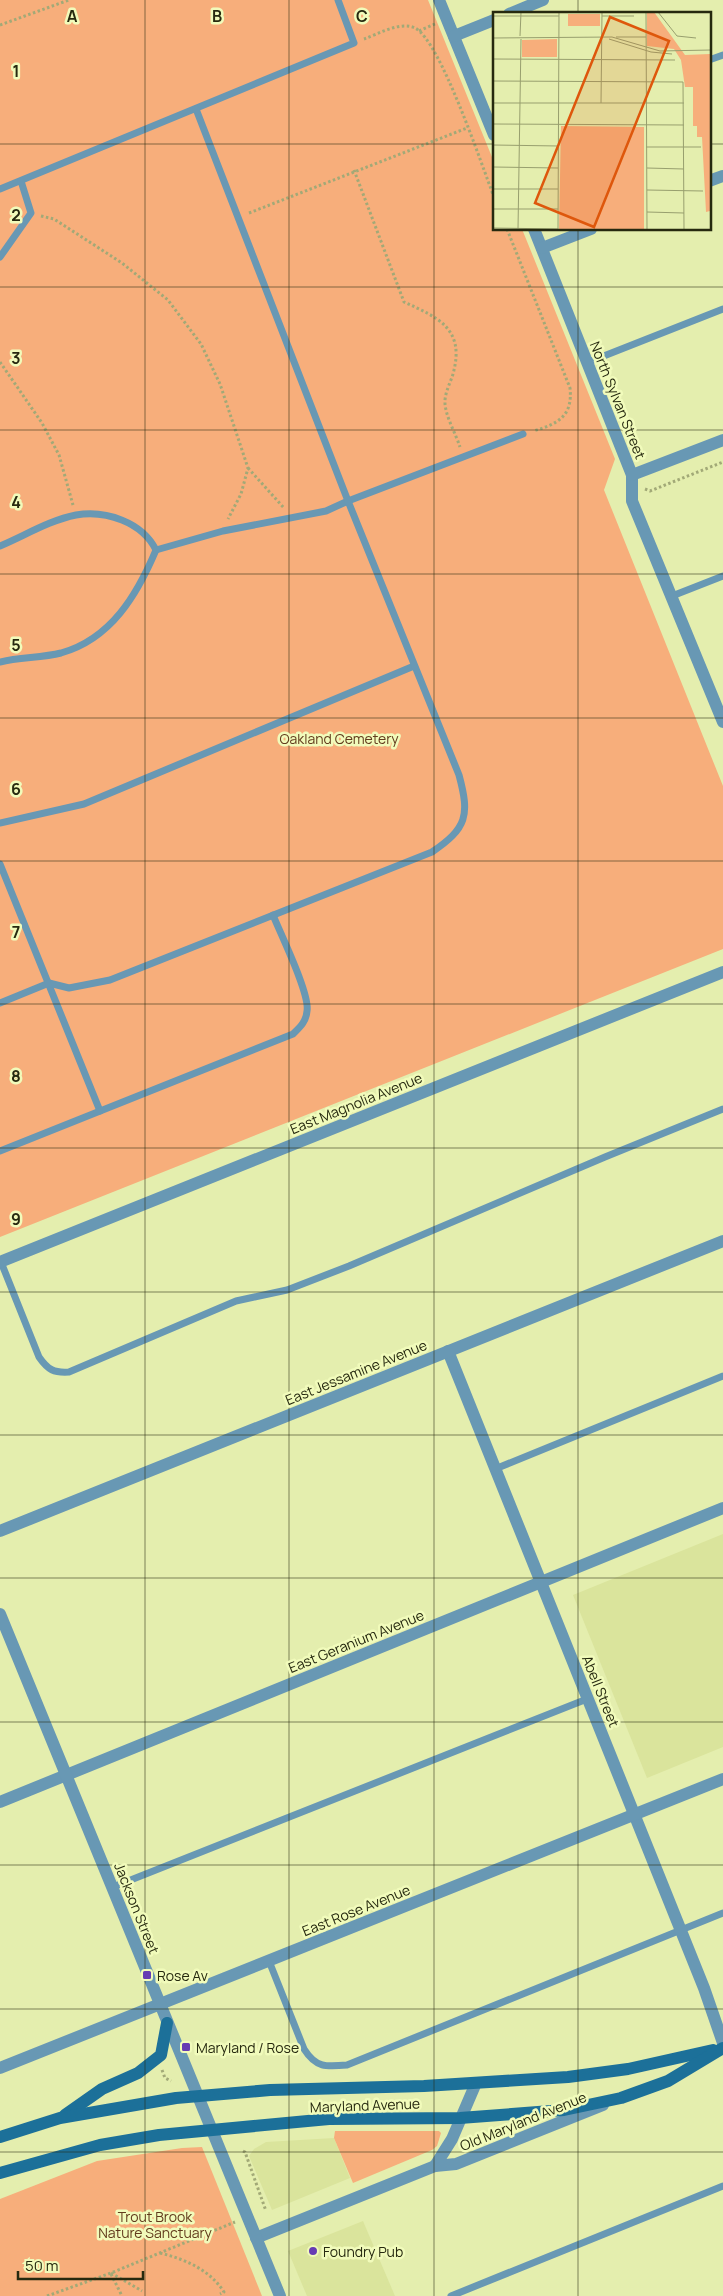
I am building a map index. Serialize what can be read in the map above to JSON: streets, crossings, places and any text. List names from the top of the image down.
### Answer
{
  "streets": {
    "main road": ["Maryland Avenue"],
    "street": [
      "North Sylvan Street",
      "East Magnolia Avenue",
      "East Jessamine Avenue",
      "East Geranium Avenue",
      "Abell Street",
      "Jackson Street",
      "East Rose Avenue",
      "Old Maryland Avenue"
    ]
  },
  "crossings": [
    ["East Jessamine Avenue", "Abell Street"],
    ["East Geranium Avenue", "Abell Street"],
    ["East Geranium Avenue", "Jackson Street"],
    ["Abell Street", "East Rose Avenue"],
    ["Jackson Street", "East Rose Avenue"],
    ["Jackson Street", "Maryland Avenue"],
    ["Jackson Street", "Old Maryland Avenue"],
    ["Maryland Avenue", "Old Maryland Avenue"]
  ],
  "parks": ["Oakland Cemetery", "Trout Brook Nature Sanctuary"],
  "places": {
    "transit": ["Rose Av", "Maryland / Rose"],
    "other": ["Foundry Pub"]
  },
  "scale_bar": "50 m",
  "grid": {
    "columns": ["A", "B", "C"],
    "rows": [
      "1",
      "2",
      "3",
      "4",
      "5",
      "6",
      "7",
      "8",
      "9"
    ]
  }
}
